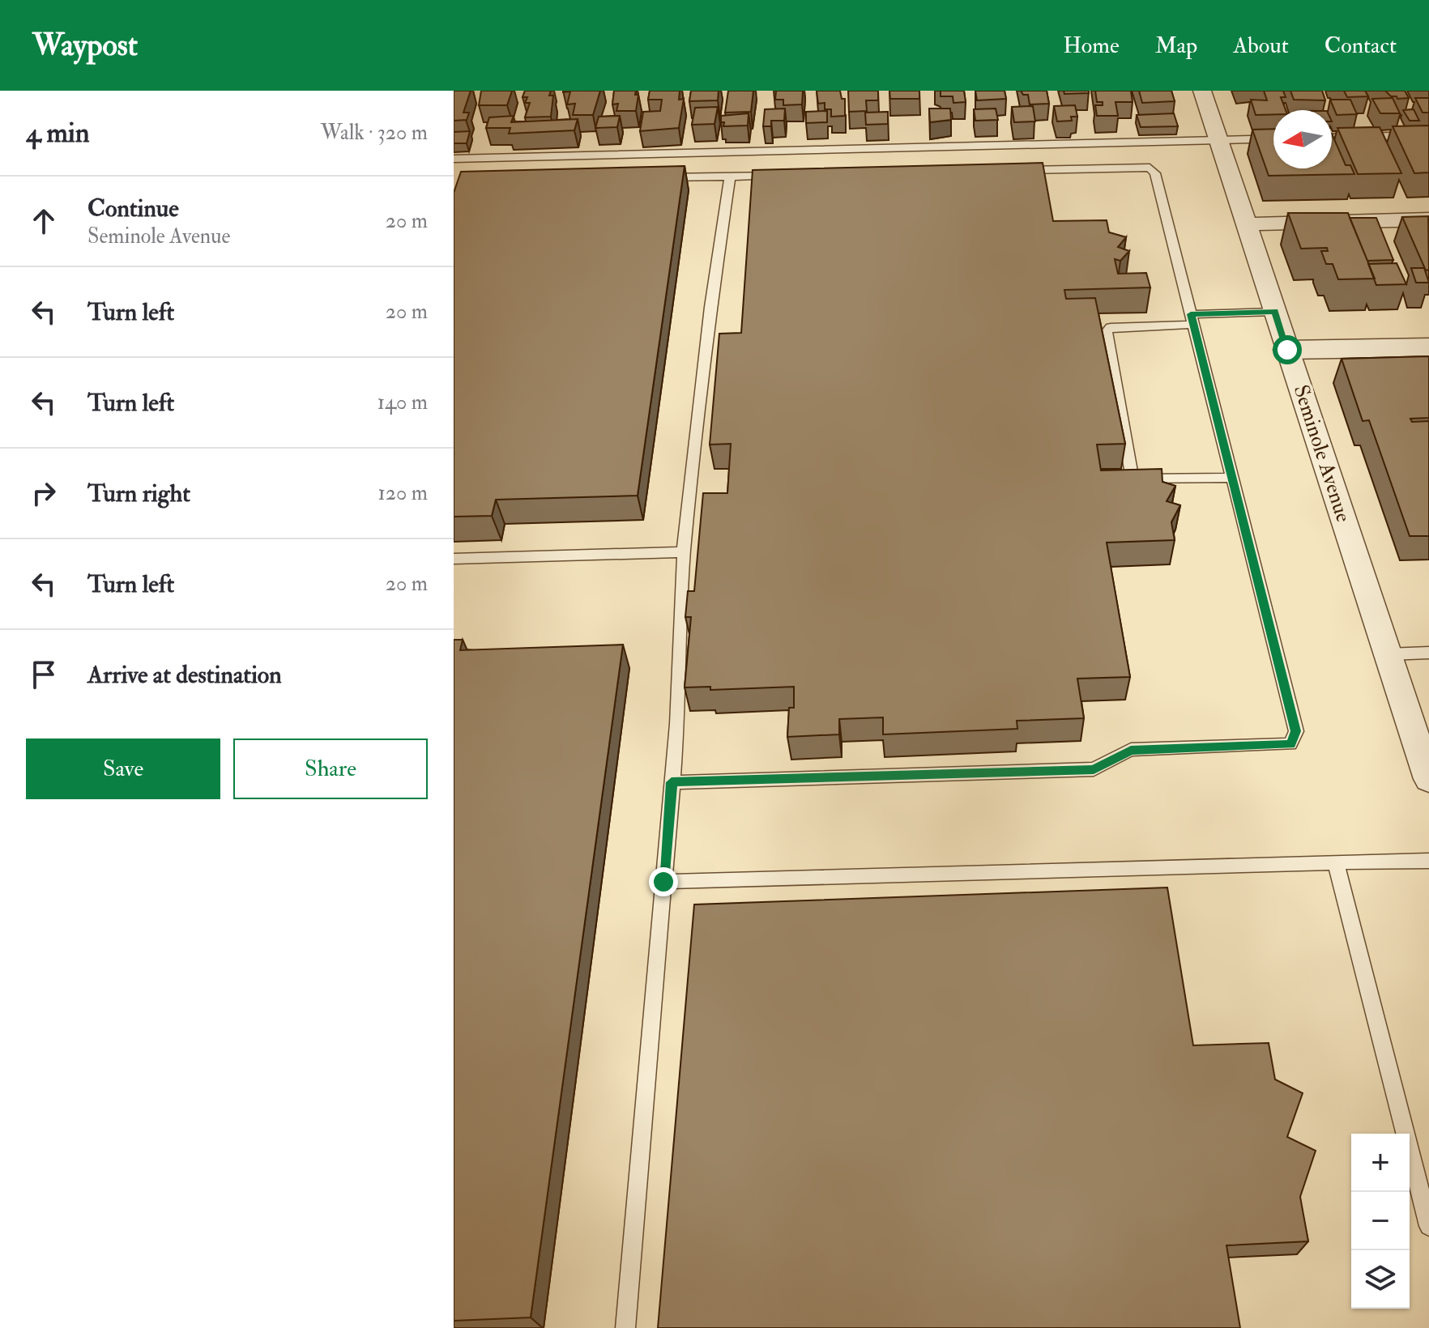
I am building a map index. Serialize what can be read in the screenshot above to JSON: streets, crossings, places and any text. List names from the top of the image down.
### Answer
{
  "streets": {
    "street": ["Seminole Avenue"]
  },
  "north": "left",
  "page": {
    "header": "Waypost",
    "nav": [
      "Home",
      "Map",
      "About",
      "Contact"
    ],
    "heading": ["4 min", "Walk · 320 m"],
    "list": [
      ["Continue", "Seminole Avenue", "20 m"],
      ["Turn left", "20 m"],
      ["Turn left", "140 m"],
      ["Turn right", "120 m"],
      ["Turn left", "20 m"],
      "Arrive at destination"
    ],
    "buttons": ["Save", "Share"],
    "map_buttons": ["+", "−"]
  }
}
